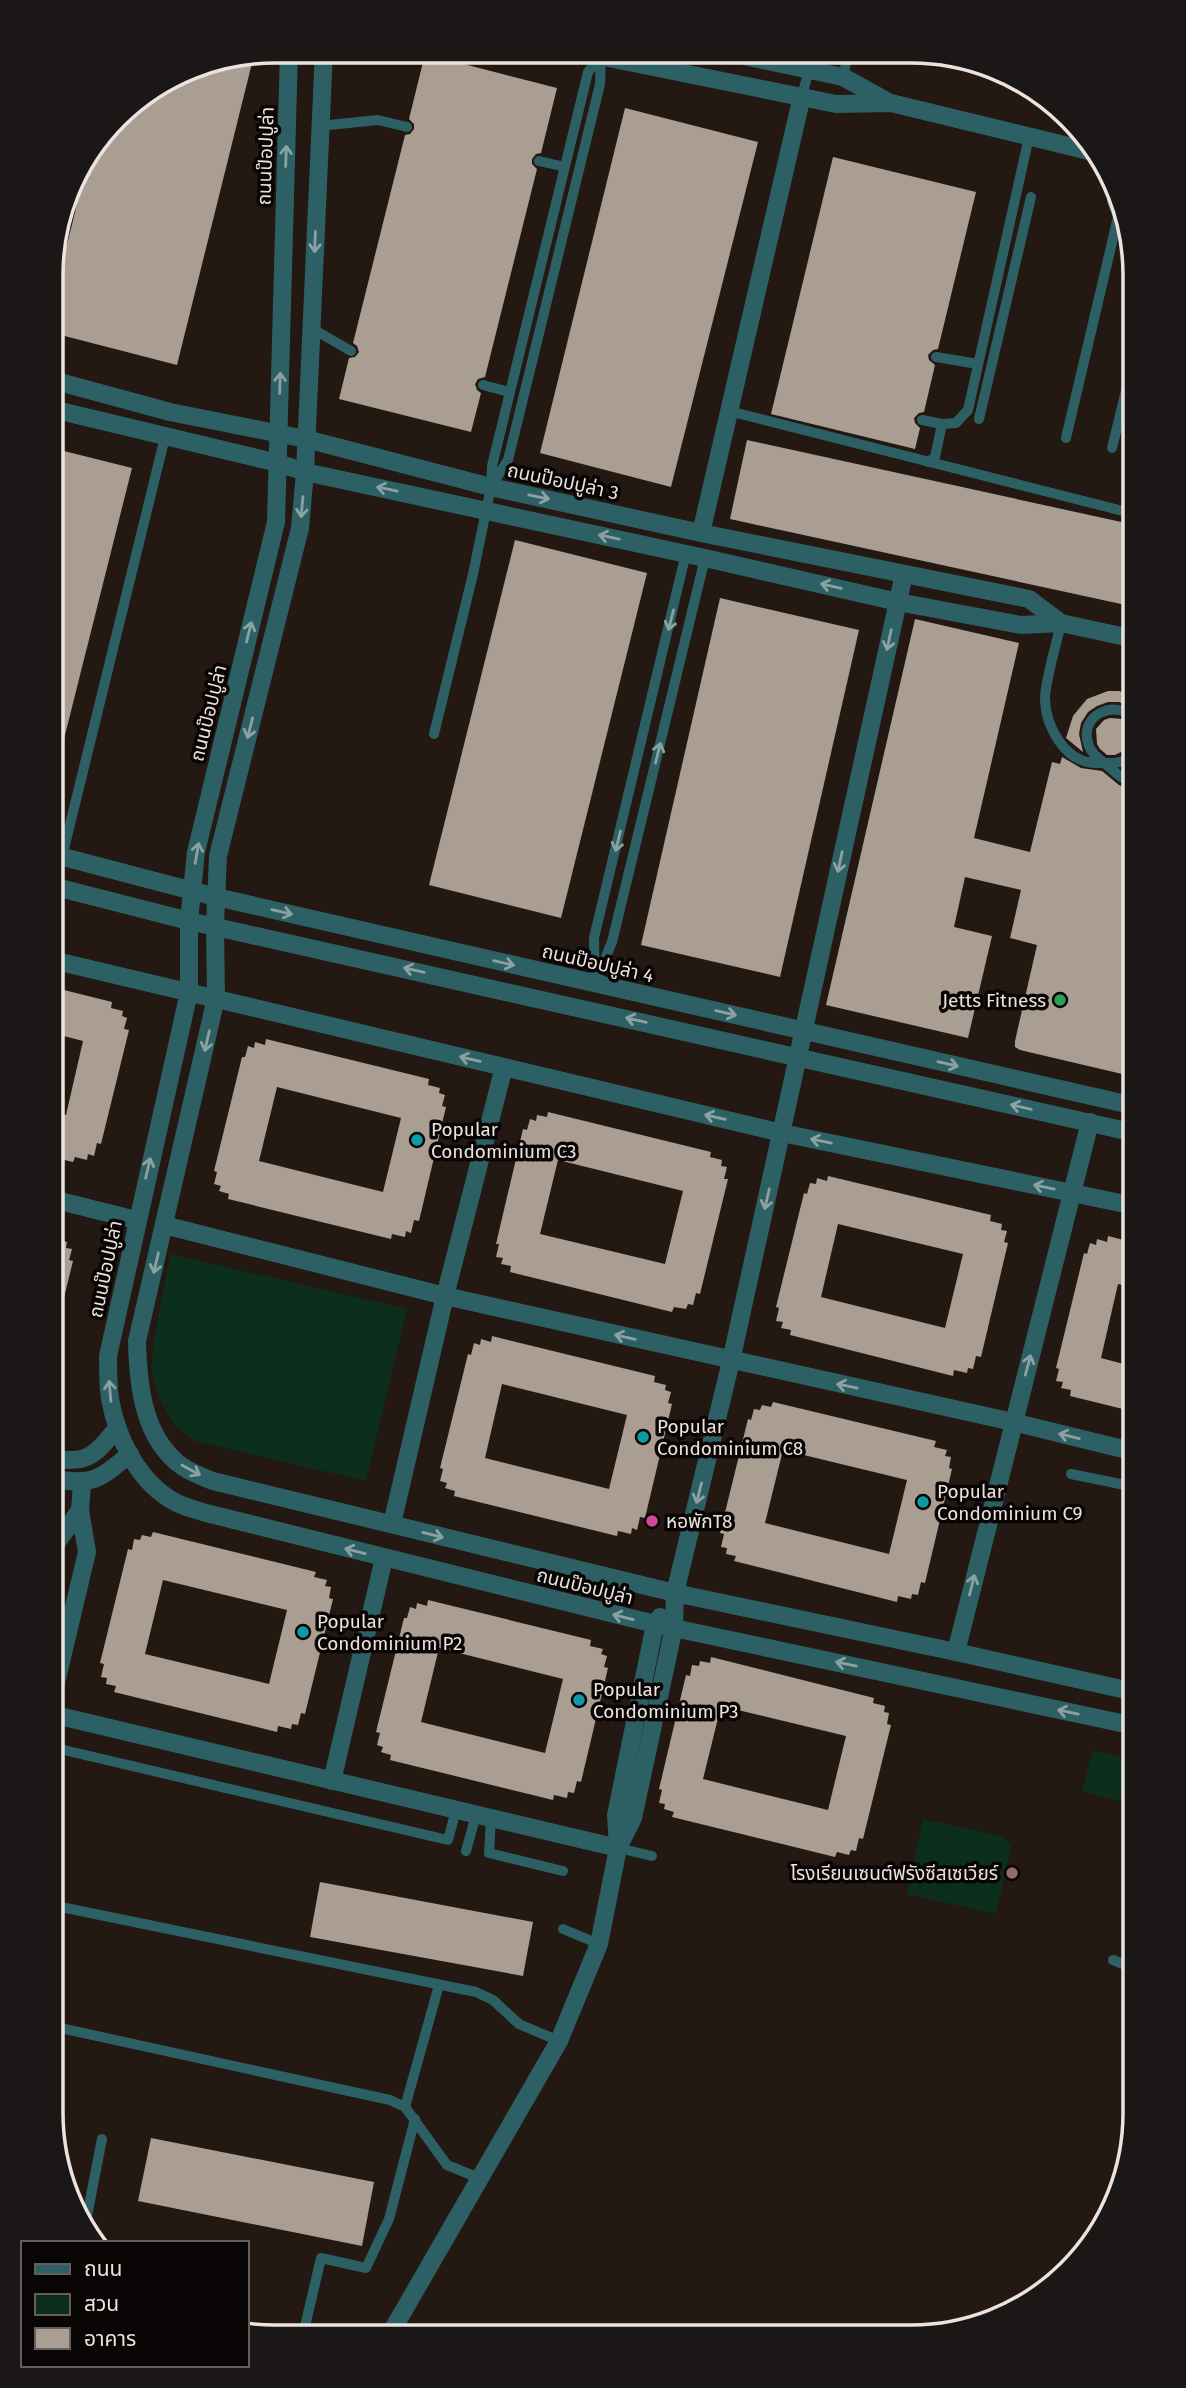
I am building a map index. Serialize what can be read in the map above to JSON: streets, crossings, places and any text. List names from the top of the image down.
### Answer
{
  "streets": {
    "street": ["ถนนป๊อปปูล่า", "ถนนป๊อปปูล่า 3", "ถนนป๊อปปูล่า 4"]
  },
  "crossings": [
    ["ถนนป๊อปปูล่า", "ถนนป๊อปปูล่า 3"],
    ["ถนนป๊อปปูล่า", "ถนนป๊อปปูล่า 4"]
  ],
  "places": [
    "Jetts Fitness",
    "Popular Condominium C3",
    "Popular Condominium C8",
    "Popular Condominium C9",
    "หอพักT8",
    "Popular Condominium P2",
    "Popular Condominium P3",
    "โรงเรียนเซนต์ฟรังซีสเซเวียร์"
  ],
  "legend": ["ถนน", "สวน", "อาคาร"]
}
